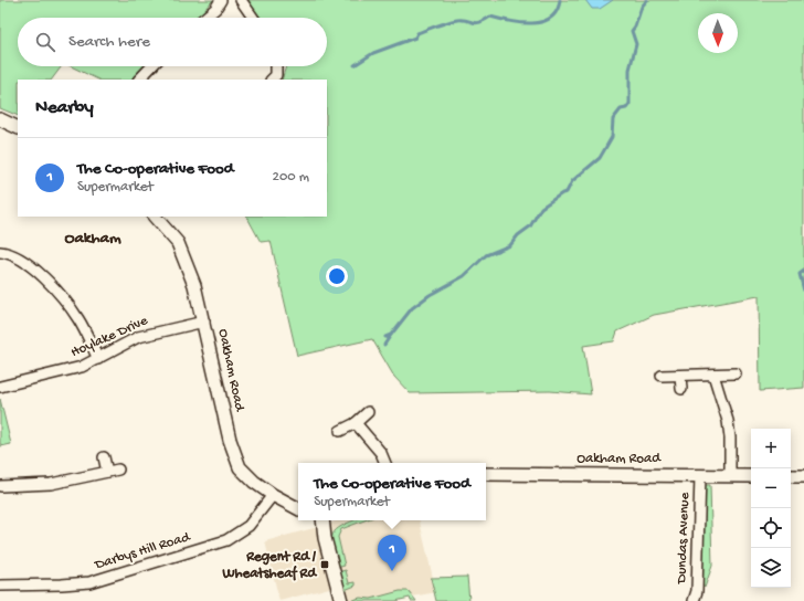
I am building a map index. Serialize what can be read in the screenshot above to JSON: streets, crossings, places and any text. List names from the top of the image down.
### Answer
{
  "streets": {
    "street": [
      "Hoylake Drive",
      "Oakham Road",
      "Dundas Avenue",
      "Darbys Hill Road"
    ]
  },
  "crossings": [
    ["Hoylake Drive", "Oakham Road"],
    ["Oakham Road", "Dundas Avenue"],
    ["Oakham Road", "Darbys Hill Road"]
  ],
  "districts": ["Oakham"],
  "places": {
    "transit": ["Regent Rd / Wheatsheaf Rd"]
  },
  "north": "bottom",
  "page": {
    "search": "Search here",
    "heading": "Nearby",
    "list": [
      {
        "mark": "1",
        "name": "The Co-operative Food",
        "note": "Supermarket",
        "value": "200 m"
      }
    ],
    "map_buttons": ["+", "−"],
    "popup": ["The Co-operative Food", "Supermarket"],
    "pins": "1"
  }
}
